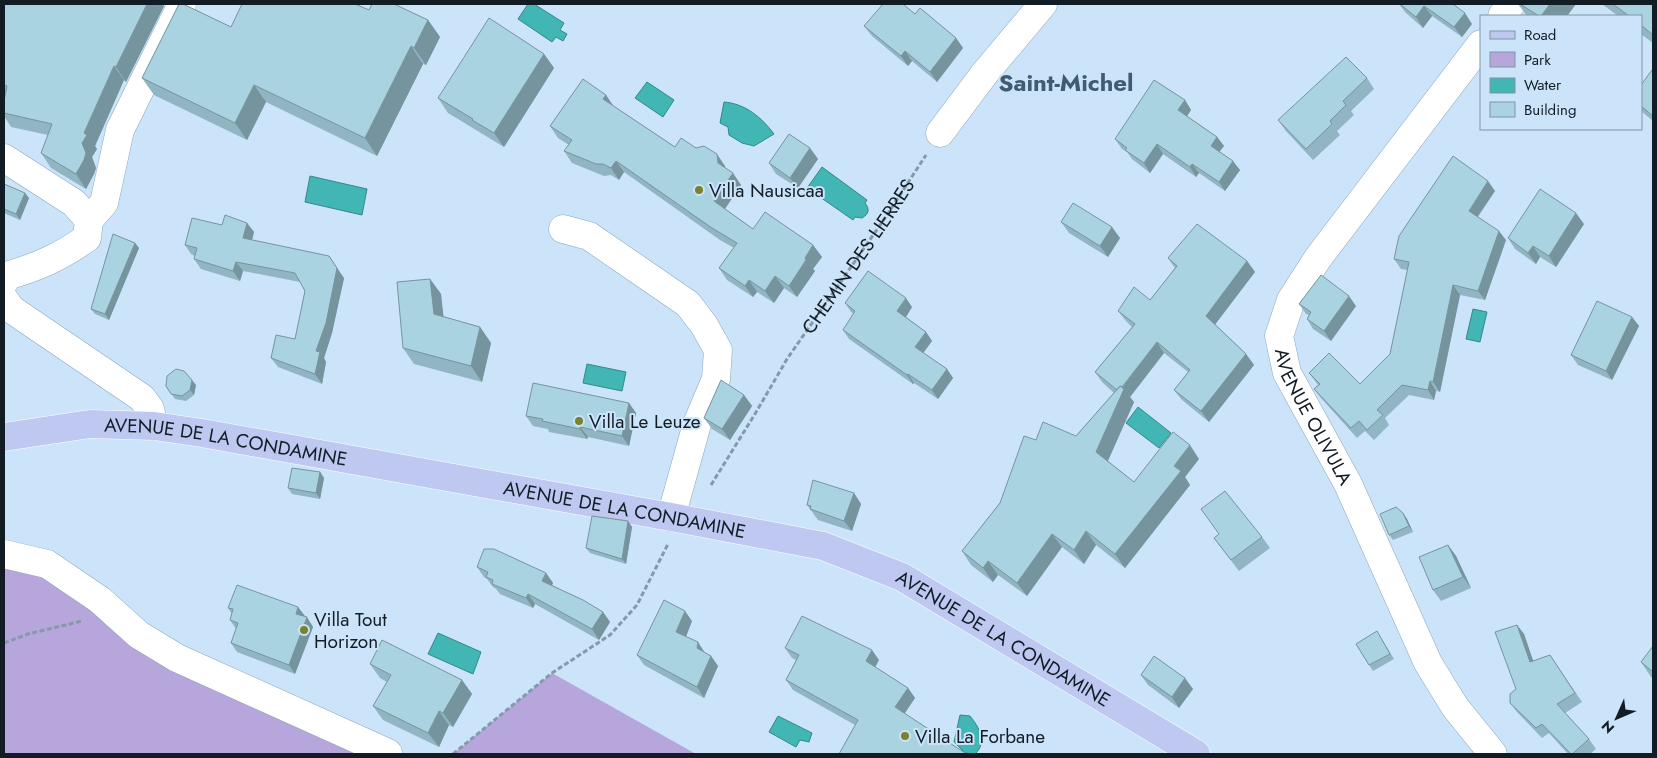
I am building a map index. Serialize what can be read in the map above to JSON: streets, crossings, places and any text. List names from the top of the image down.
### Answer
{
  "streets": {
    "main road": ["AVENUE DE LA CONDAMINE"],
    "street": ["AVENUE OLIVULA"],
    "path": ["CHEMIN DES LIERRES"]
  },
  "crossings": [
    ["CHEMIN DES LIERRES", "AVENUE DE LA CONDAMINE"]
  ],
  "districts": ["Saint-Michel"],
  "places": [
    "Villa Nausicaa",
    "Villa Le Leuze",
    "Villa Tout Horizon",
    "Villa La Forbane"
  ],
  "legend": [
    "Road",
    "Park",
    "Water",
    "Building"
  ],
  "north": "bottom left"
}
